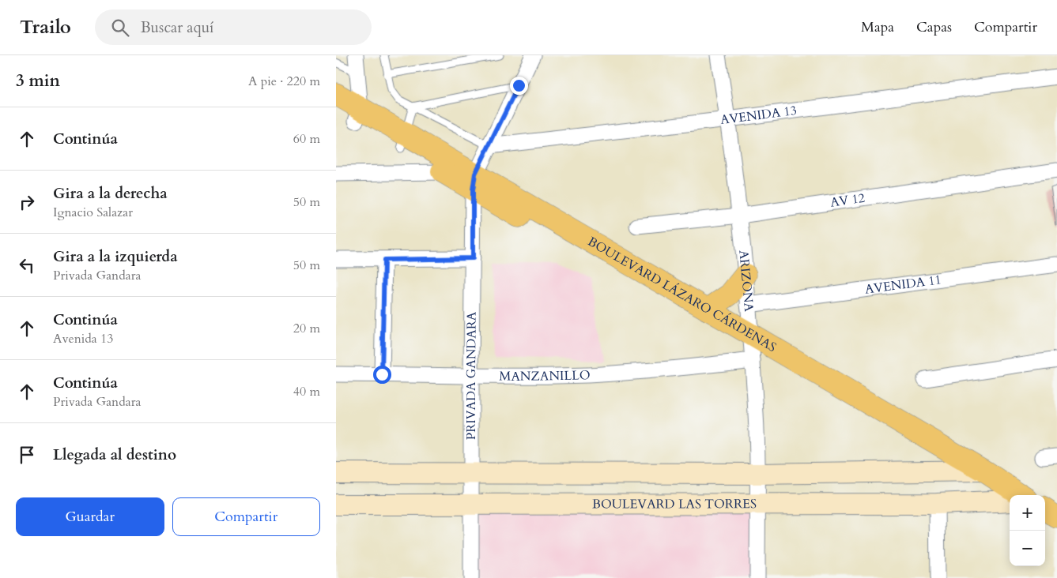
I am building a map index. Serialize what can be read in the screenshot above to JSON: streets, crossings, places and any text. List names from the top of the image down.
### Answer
{
  "streets": {
    "main road": ["BOULEVARD LÁZARO CÁRDENAS"],
    "street": [
      "AVENIDA 13",
      "AV 12",
      "ARIZONA",
      "AVENIDA 11",
      "MANZANILLO",
      "PRIVADA GANDARA",
      "BOULEVARD LAS TORRES"
    ]
  },
  "crossings": [
    ["AVENIDA 13", "ARIZONA"],
    ["AV 12", "ARIZONA"],
    ["ARIZONA", "AVENIDA 11"],
    ["ARIZONA", "BOULEVARD LÁZARO CÁRDENAS"],
    ["ARIZONA", "MANZANILLO"],
    ["ARIZONA", "BOULEVARD LAS TORRES"],
    ["BOULEVARD LÁZARO CÁRDENAS", "MANZANILLO"],
    ["BOULEVARD LÁZARO CÁRDENAS", "PRIVADA GANDARA"],
    ["MANZANILLO", "PRIVADA GANDARA"],
    ["PRIVADA GANDARA", "BOULEVARD LAS TORRES"]
  ],
  "page": {
    "header": "Trailo",
    "search": "Buscar aquí",
    "nav": ["Mapa", "Capas", "Compartir"],
    "heading": ["3 min", "A pie · 220 m"],
    "list": [
      ["Continúa", "60 m"],
      ["Gira a la derecha", "Ignacio Salazar", "50 m"],
      ["Gira a la izquierda", "Privada Gandara", "50 m"],
      ["Continúa", "Avenida 13", "20 m"],
      ["Continúa", "Privada Gandara", "40 m"],
      "Llegada al destino"
    ],
    "buttons": ["Guardar", "Compartir"],
    "map_buttons": ["+", "−"]
  }
}
